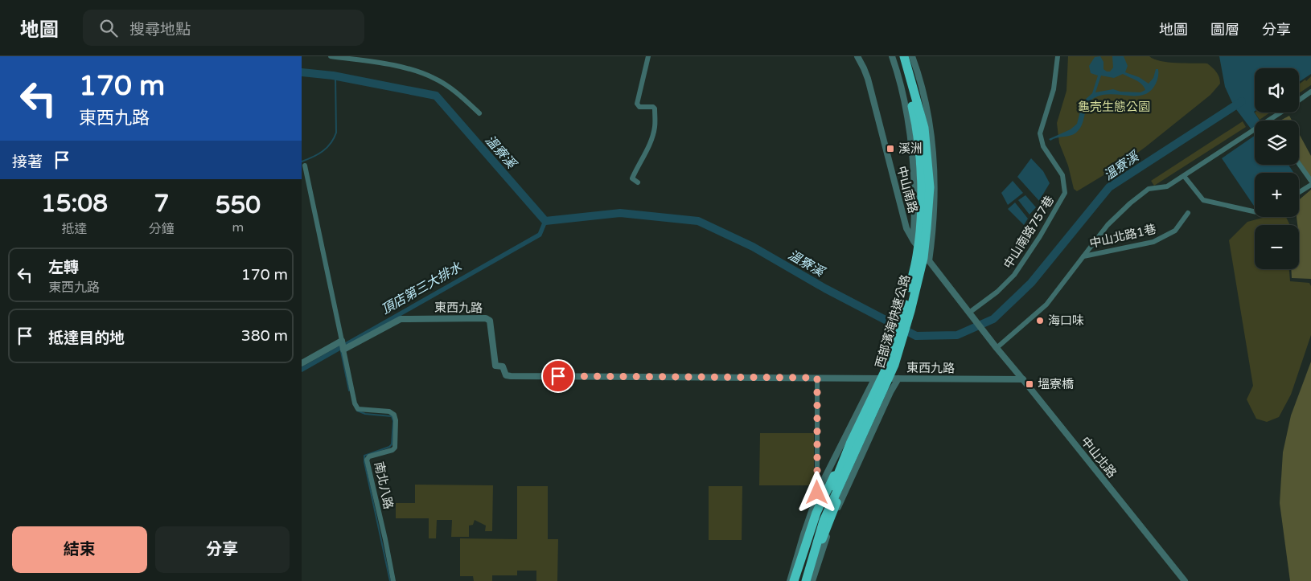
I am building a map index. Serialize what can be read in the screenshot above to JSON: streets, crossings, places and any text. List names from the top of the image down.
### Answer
{
  "streets": {
    "highway": ["西部濱海快速公路"],
    "street": [
      "中山南路",
      "中山南路757巷",
      "中山北路1巷",
      "東西九路",
      "中山北路",
      "南北八路"
    ]
  },
  "crossings": [
    ["中山南路", "中山南路757巷"],
    ["中山南路", "中山北路1巷"],
    ["中山南路", "中山北路"],
    ["中山北路1巷", "中山北路"],
    ["東西九路", "中山北路"],
    ["東西九路", "南北八路"]
  ],
  "water": ["溫寮溪", "頂店第三大排水"],
  "parks": ["龜壳生態公園"],
  "places": {
    "transit": ["溪洲", "塭寮橋"],
    "other": ["海口味"]
  },
  "page": {
    "header": "地圖",
    "search": "搜尋地點",
    "nav": ["地圖", "圖層", "分享"],
    "turn": ["170 m", "東西九路"],
    "map_buttons": ["+", "−"],
    "then": "接著",
    "eta": [
      "15:08",
      "抵達",
      "7",
      "分鐘",
      "550",
      "m"
    ],
    "list": [
      {
        "name": "左轉",
        "note": "東西九路",
        "value": "170 m"
      },
      {
        "name": "抵達目的地",
        "value": "380 m"
      }
    ],
    "buttons": ["結束", "分享"]
  }
}
